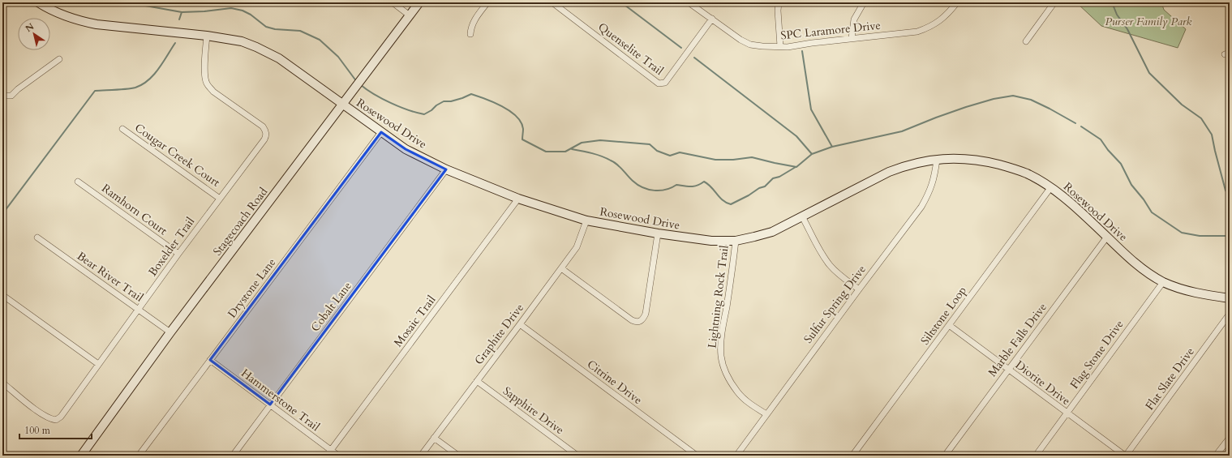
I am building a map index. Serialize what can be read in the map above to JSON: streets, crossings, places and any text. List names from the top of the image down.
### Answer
{
  "streets": {
    "street": [
      "SPC Laramore Drive",
      "Quenselite Trail",
      "Rosewood Drive",
      "Cougar Creek Court",
      "Ramhorn Court",
      "Stagecoach Road",
      "Boxelder Trail",
      "Bear River Trail",
      "Drystone Lane",
      "Lightning Rock Trail",
      "Sulfur Spring Drive",
      "Cobalt Lane",
      "Siltstone Loop",
      "Mosaic Trail",
      "Graphite Drive",
      "Marble Falls Drive",
      "Flag Stone Drive",
      "Flat Slate Drive",
      "Citrine Drive",
      "Diorite Drive",
      "Hammerstone Trail",
      "Sapphire Drive"
    ]
  },
  "crossings": [
    ["SPC Laramore Drive", "Quenselite Trail"],
    ["Rosewood Drive", "Stagecoach Road"],
    ["Rosewood Drive", "Boxelder Trail"],
    ["Rosewood Drive", "Drystone Lane"],
    ["Rosewood Drive", "Lightning Rock Trail"],
    ["Rosewood Drive", "Sulfur Spring Drive"],
    ["Rosewood Drive", "Cobalt Lane"],
    ["Rosewood Drive", "Siltstone Loop"],
    ["Rosewood Drive", "Mosaic Trail"],
    ["Rosewood Drive", "Graphite Drive"],
    ["Rosewood Drive", "Marble Falls Drive"],
    ["Rosewood Drive", "Flag Stone Drive"],
    ["Cougar Creek Court", "Boxelder Trail"],
    ["Ramhorn Court", "Boxelder Trail"],
    ["Stagecoach Road", "Bear River Trail"],
    ["Boxelder Trail", "Bear River Trail"],
    ["Drystone Lane", "Hammerstone Trail"],
    ["Lightning Rock Trail", "Sulfur Spring Drive"],
    ["Cobalt Lane", "Hammerstone Trail"],
    ["Siltstone Loop", "Diorite Drive"],
    ["Mosaic Trail", "Hammerstone Trail"],
    ["Graphite Drive", "Citrine Drive"],
    ["Graphite Drive", "Sapphire Drive"],
    ["Marble Falls Drive", "Diorite Drive"],
    ["Flag Stone Drive", "Diorite Drive"],
    ["Flat Slate Drive", "Diorite Drive"]
  ],
  "parks": ["Purser Family Park"],
  "scale_bar": "100 m",
  "north": "top left"
}
